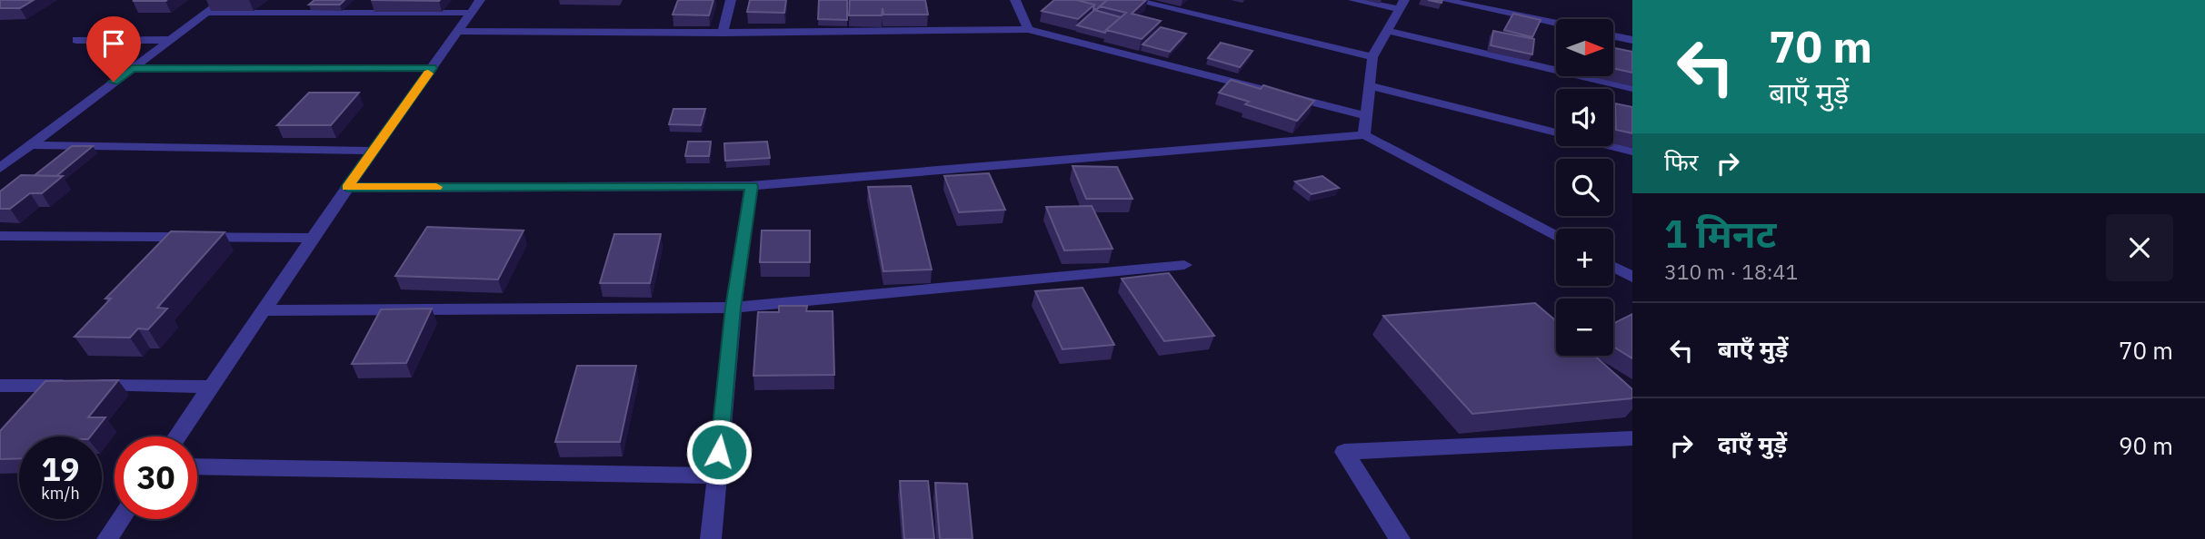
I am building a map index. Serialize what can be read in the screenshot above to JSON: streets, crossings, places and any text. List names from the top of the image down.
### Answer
{
  "north": "right",
  "page": {
    "turn": ["70 m", "बाएँ मुड़ें"],
    "map_buttons": ["+", "−"],
    "then": "फिर",
    "heading": ["1 मिनट", "310 m · 18:41"],
    "list": [
      {
        "name": "बाएँ मुड़ें",
        "value": "70 m"
      },
      {
        "name": "दाएँ मुड़ें",
        "value": "90 m"
      }
    ],
    "speed": "19 km/h",
    "limit": "30"
  }
}
